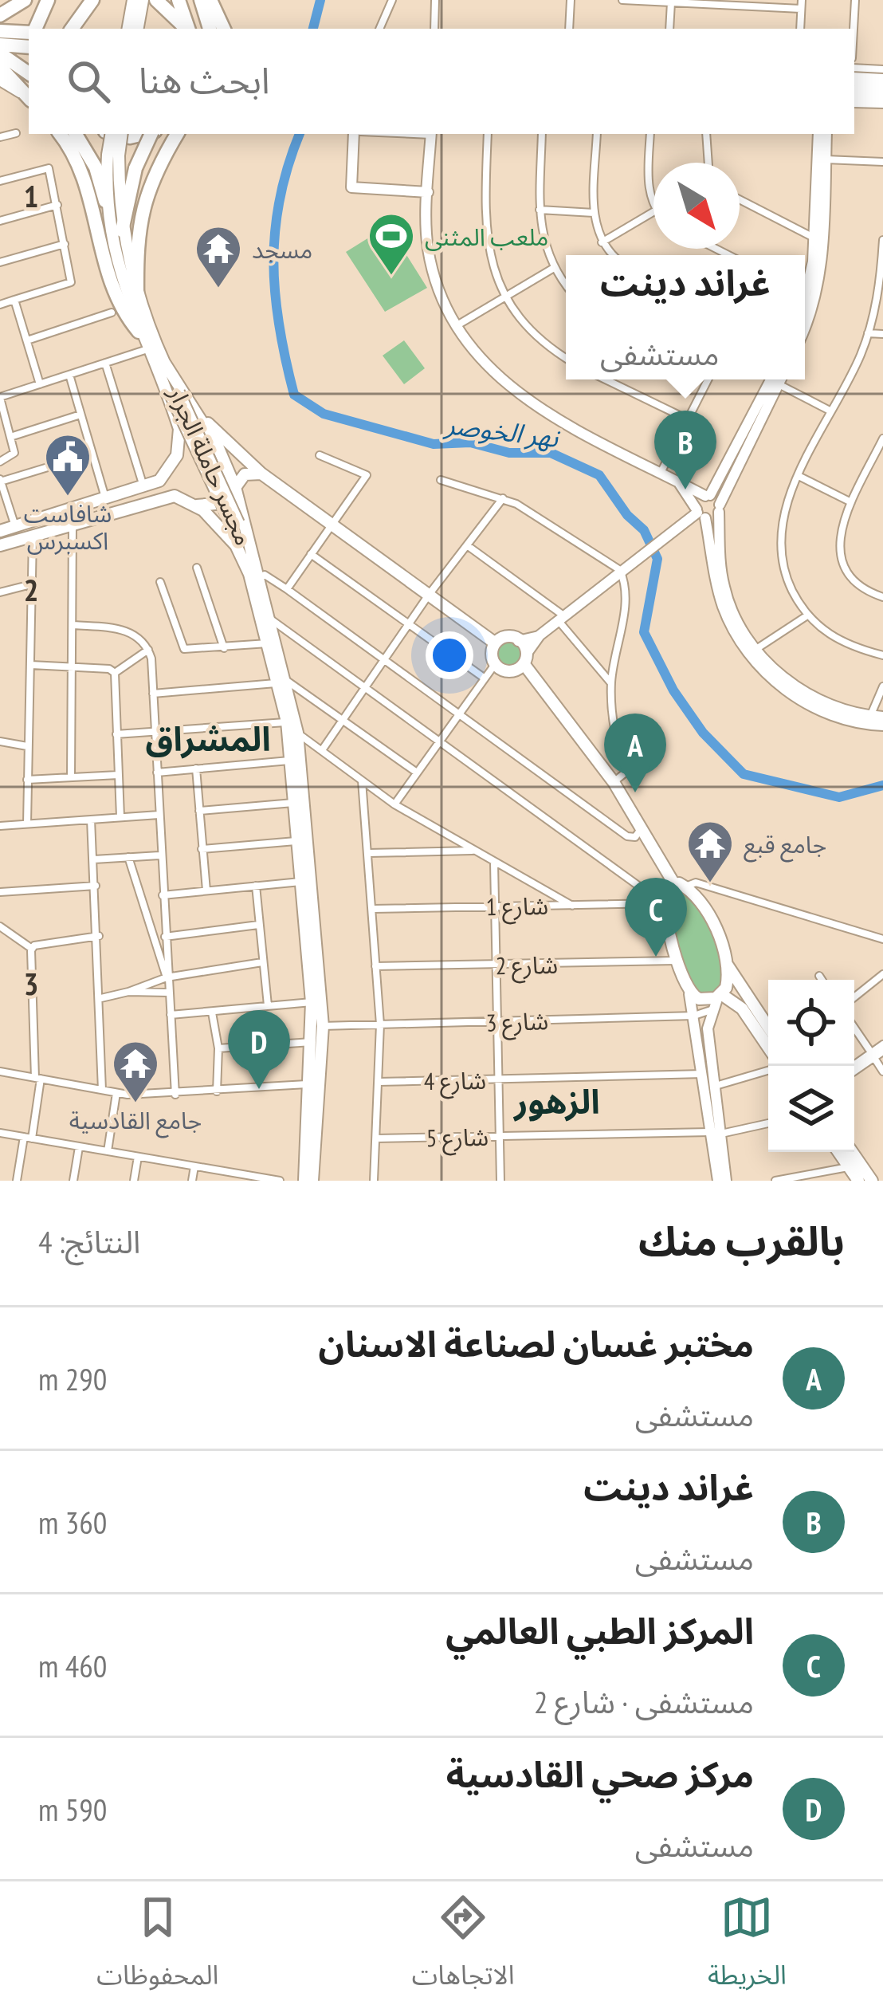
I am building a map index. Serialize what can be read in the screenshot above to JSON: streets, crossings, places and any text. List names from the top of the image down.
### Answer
{
  "streets": {
    "main road": ["مجسر حاملة الجرار"],
    "street": [
      "شارع 1",
      "شارع 2",
      "شارع 3",
      "شارع 4",
      "شارع 5"
    ]
  },
  "districts": ["المشراق", "الزهور"],
  "water": ["نهر الخوصر"],
  "places": {
    "sports": ["ملعب المثنى"],
    "temple": ["مسجد", "جامع قبع", "جامع القادسية"],
    "public building": ["شافاست اكسبرس"]
  },
  "north": "bottom right",
  "page": {
    "search": "ابحث هنا",
    "popup": ["غراند دينت", "مستشفى"],
    "pins": [
      "B",
      "A",
      "C",
      "D"
    ],
    "heading": ["بالقرب منك", "النتائج: 4"],
    "list": [
      {
        "mark": "A",
        "name": "مختبر غسان لصناعة الاسنان",
        "note": "مستشفى",
        "value": "290 m"
      },
      {
        "mark": "B",
        "name": "غراند دينت",
        "note": "مستشفى",
        "value": "360 m"
      },
      {
        "mark": "C",
        "name": "المركز الطبي العالمي",
        "note": "مستشفى · شارع 2",
        "value": "460 m"
      },
      {
        "mark": "D",
        "name": "مركز صحي القادسية",
        "note": "مستشفى",
        "value": "590 m"
      }
    ],
    "nav": ["الخريطة", "الاتجاهات", "المحفوظات"]
  },
  "grid": {
    "rows": ["1", "2", "3"]
  }
}
